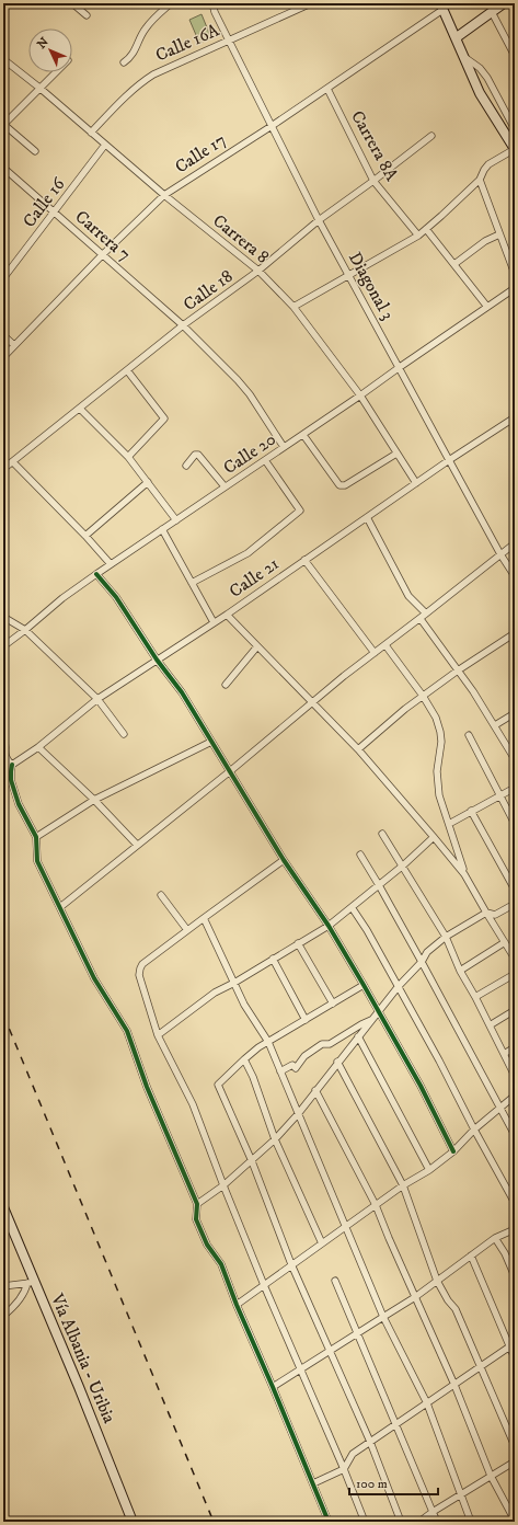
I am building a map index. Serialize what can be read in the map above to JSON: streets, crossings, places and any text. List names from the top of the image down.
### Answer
{
  "streets": {
    "main road": ["Vía Albania - Uribia"],
    "street": [
      "Calle 16A",
      "Carrera 8A",
      "Calle 17",
      "Calle 16",
      "Carrera 7",
      "Carrera 8",
      "Diagonal 3",
      "Calle 18",
      "Calle 20",
      "Calle 21"
    ]
  },
  "crossings": [
    ["Calle 16A", "Carrera 8"],
    ["Calle 16A", "Diagonal 3"],
    ["Carrera 8A", "Calle 17"],
    ["Carrera 8A", "Calle 18"],
    ["Calle 17", "Carrera 7"],
    ["Calle 17", "Carrera 8"],
    ["Calle 17", "Diagonal 3"],
    ["Calle 16", "Carrera 7"],
    ["Calle 16", "Carrera 8"],
    ["Carrera 7", "Calle 18"],
    ["Carrera 7", "Calle 20"],
    ["Carrera 8", "Calle 18"],
    ["Carrera 8", "Calle 20"],
    ["Carrera 8", "Calle 21"],
    ["Diagonal 3", "Calle 18"],
    ["Diagonal 3", "Calle 20"],
    ["Diagonal 3", "Calle 21"]
  ],
  "scale_bar": "100 m",
  "north": "top left"
}
